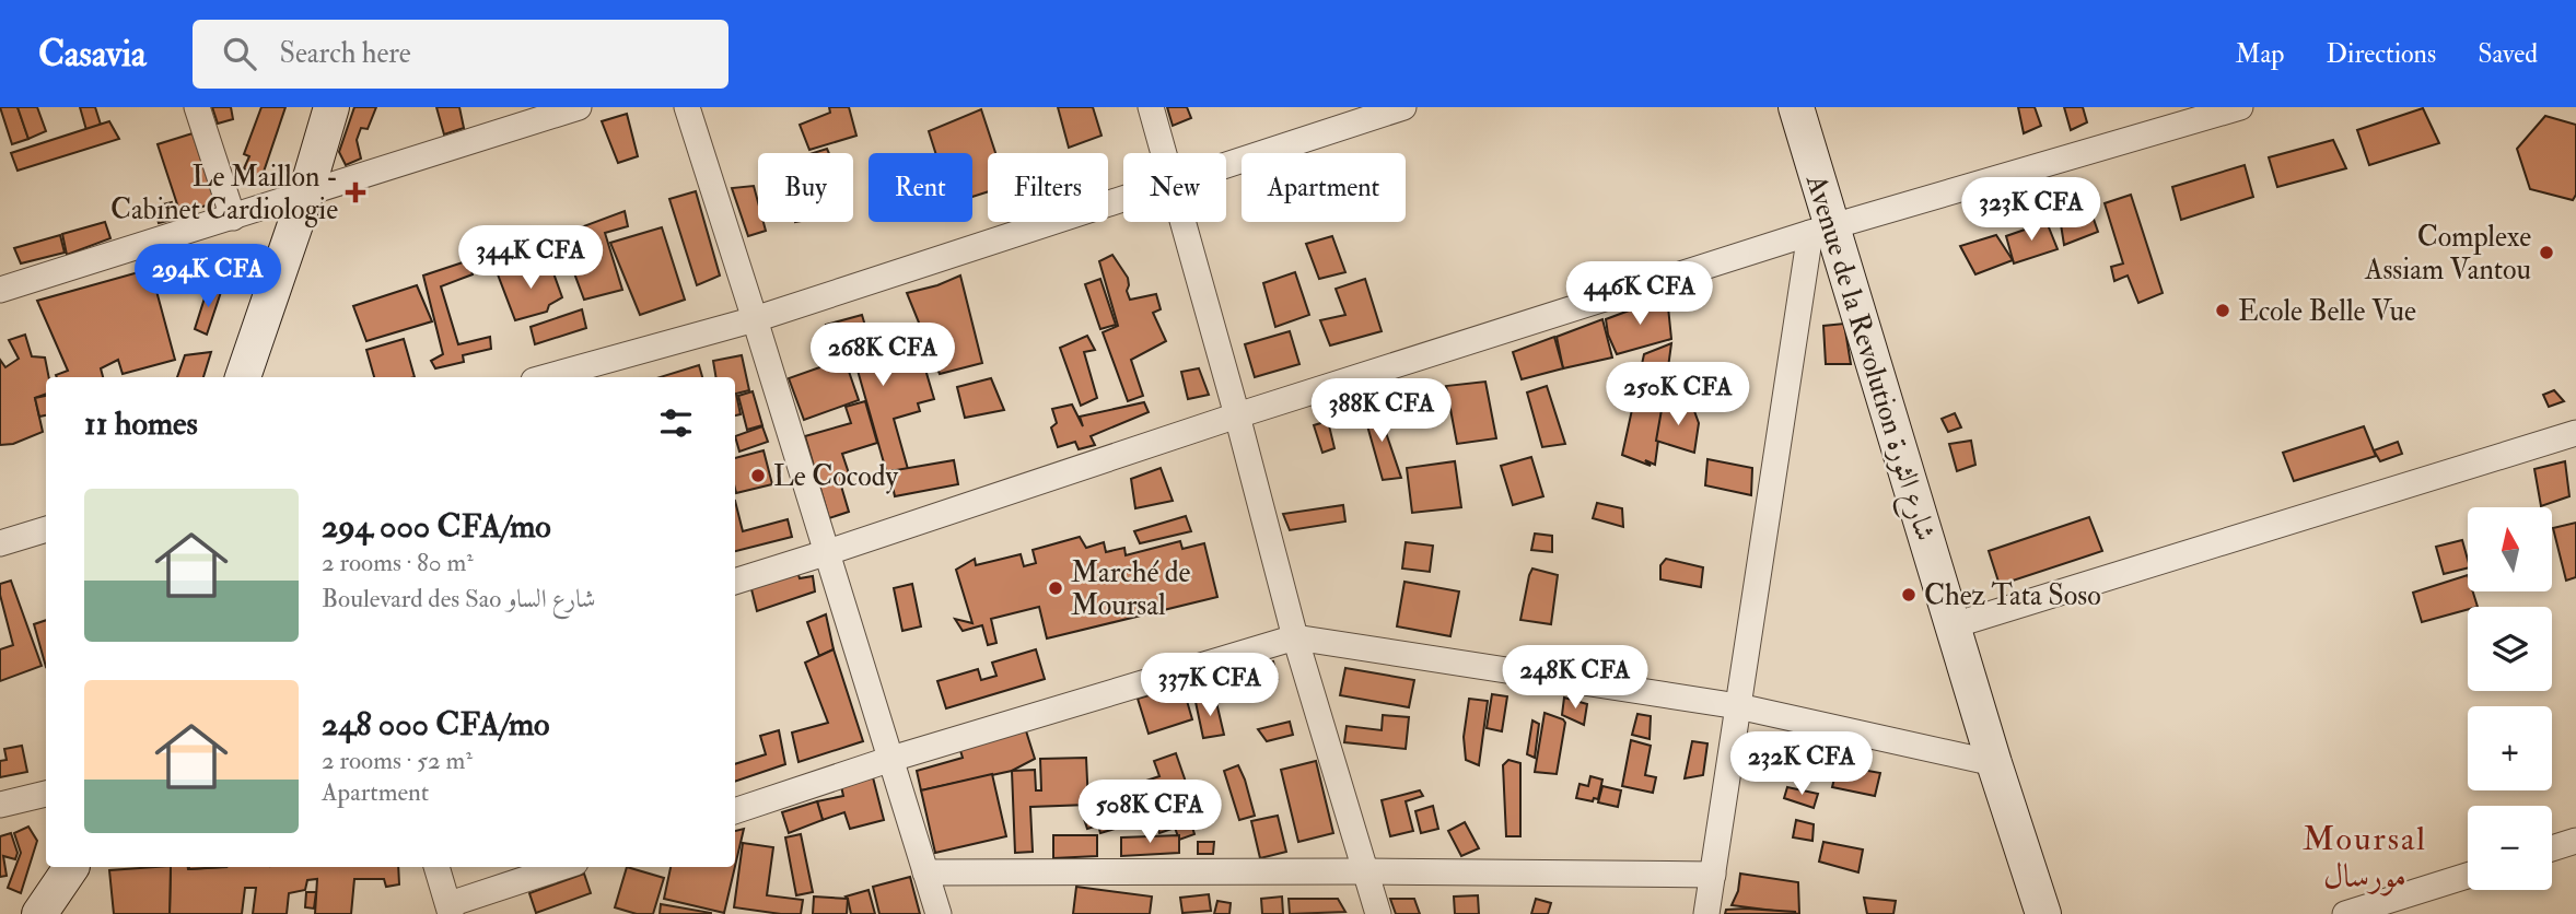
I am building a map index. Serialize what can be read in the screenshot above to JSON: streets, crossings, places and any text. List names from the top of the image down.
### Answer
{
  "streets": {
    "street": ["Avenue de la Revolution شارع الثورة"]
  },
  "districts": ["Moursal مورسال"],
  "places": {
    "health": ["Le Maillon - Cabinet Cardiologie"],
    "other": [
      "Complexe Assiam Vantou",
      "Ecole Belle Vue",
      "Le Cocody",
      "Marché de Moursal",
      "Chez Tata Soso"
    ]
  },
  "north": "top",
  "page": {
    "header": "Casavia",
    "search": "Search here",
    "nav": ["Map", "Directions", "Saved"],
    "chip": [
      "Buy",
      "Rent",
      "Filters",
      "New",
      "Apartment"
    ],
    "price": [
      "323K CFA",
      "344K CFA",
      "294K CFA",
      "446K CFA",
      "268K CFA",
      "250K CFA",
      "388K CFA",
      "248K CFA",
      "337K CFA",
      "232K CFA",
      "508K CFA"
    ],
    "heading": "11 homes",
    "list": [
      {
        "name": "294 000 CFA/mo",
        "note": "2 rooms · 80 m² · Boulevard des Sao شارع الساو"
      },
      {
        "name": "248 000 CFA/mo",
        "note": "2 rooms · 52 m² · Apartment"
      }
    ],
    "map_buttons": ["+", "−"]
  }
}
